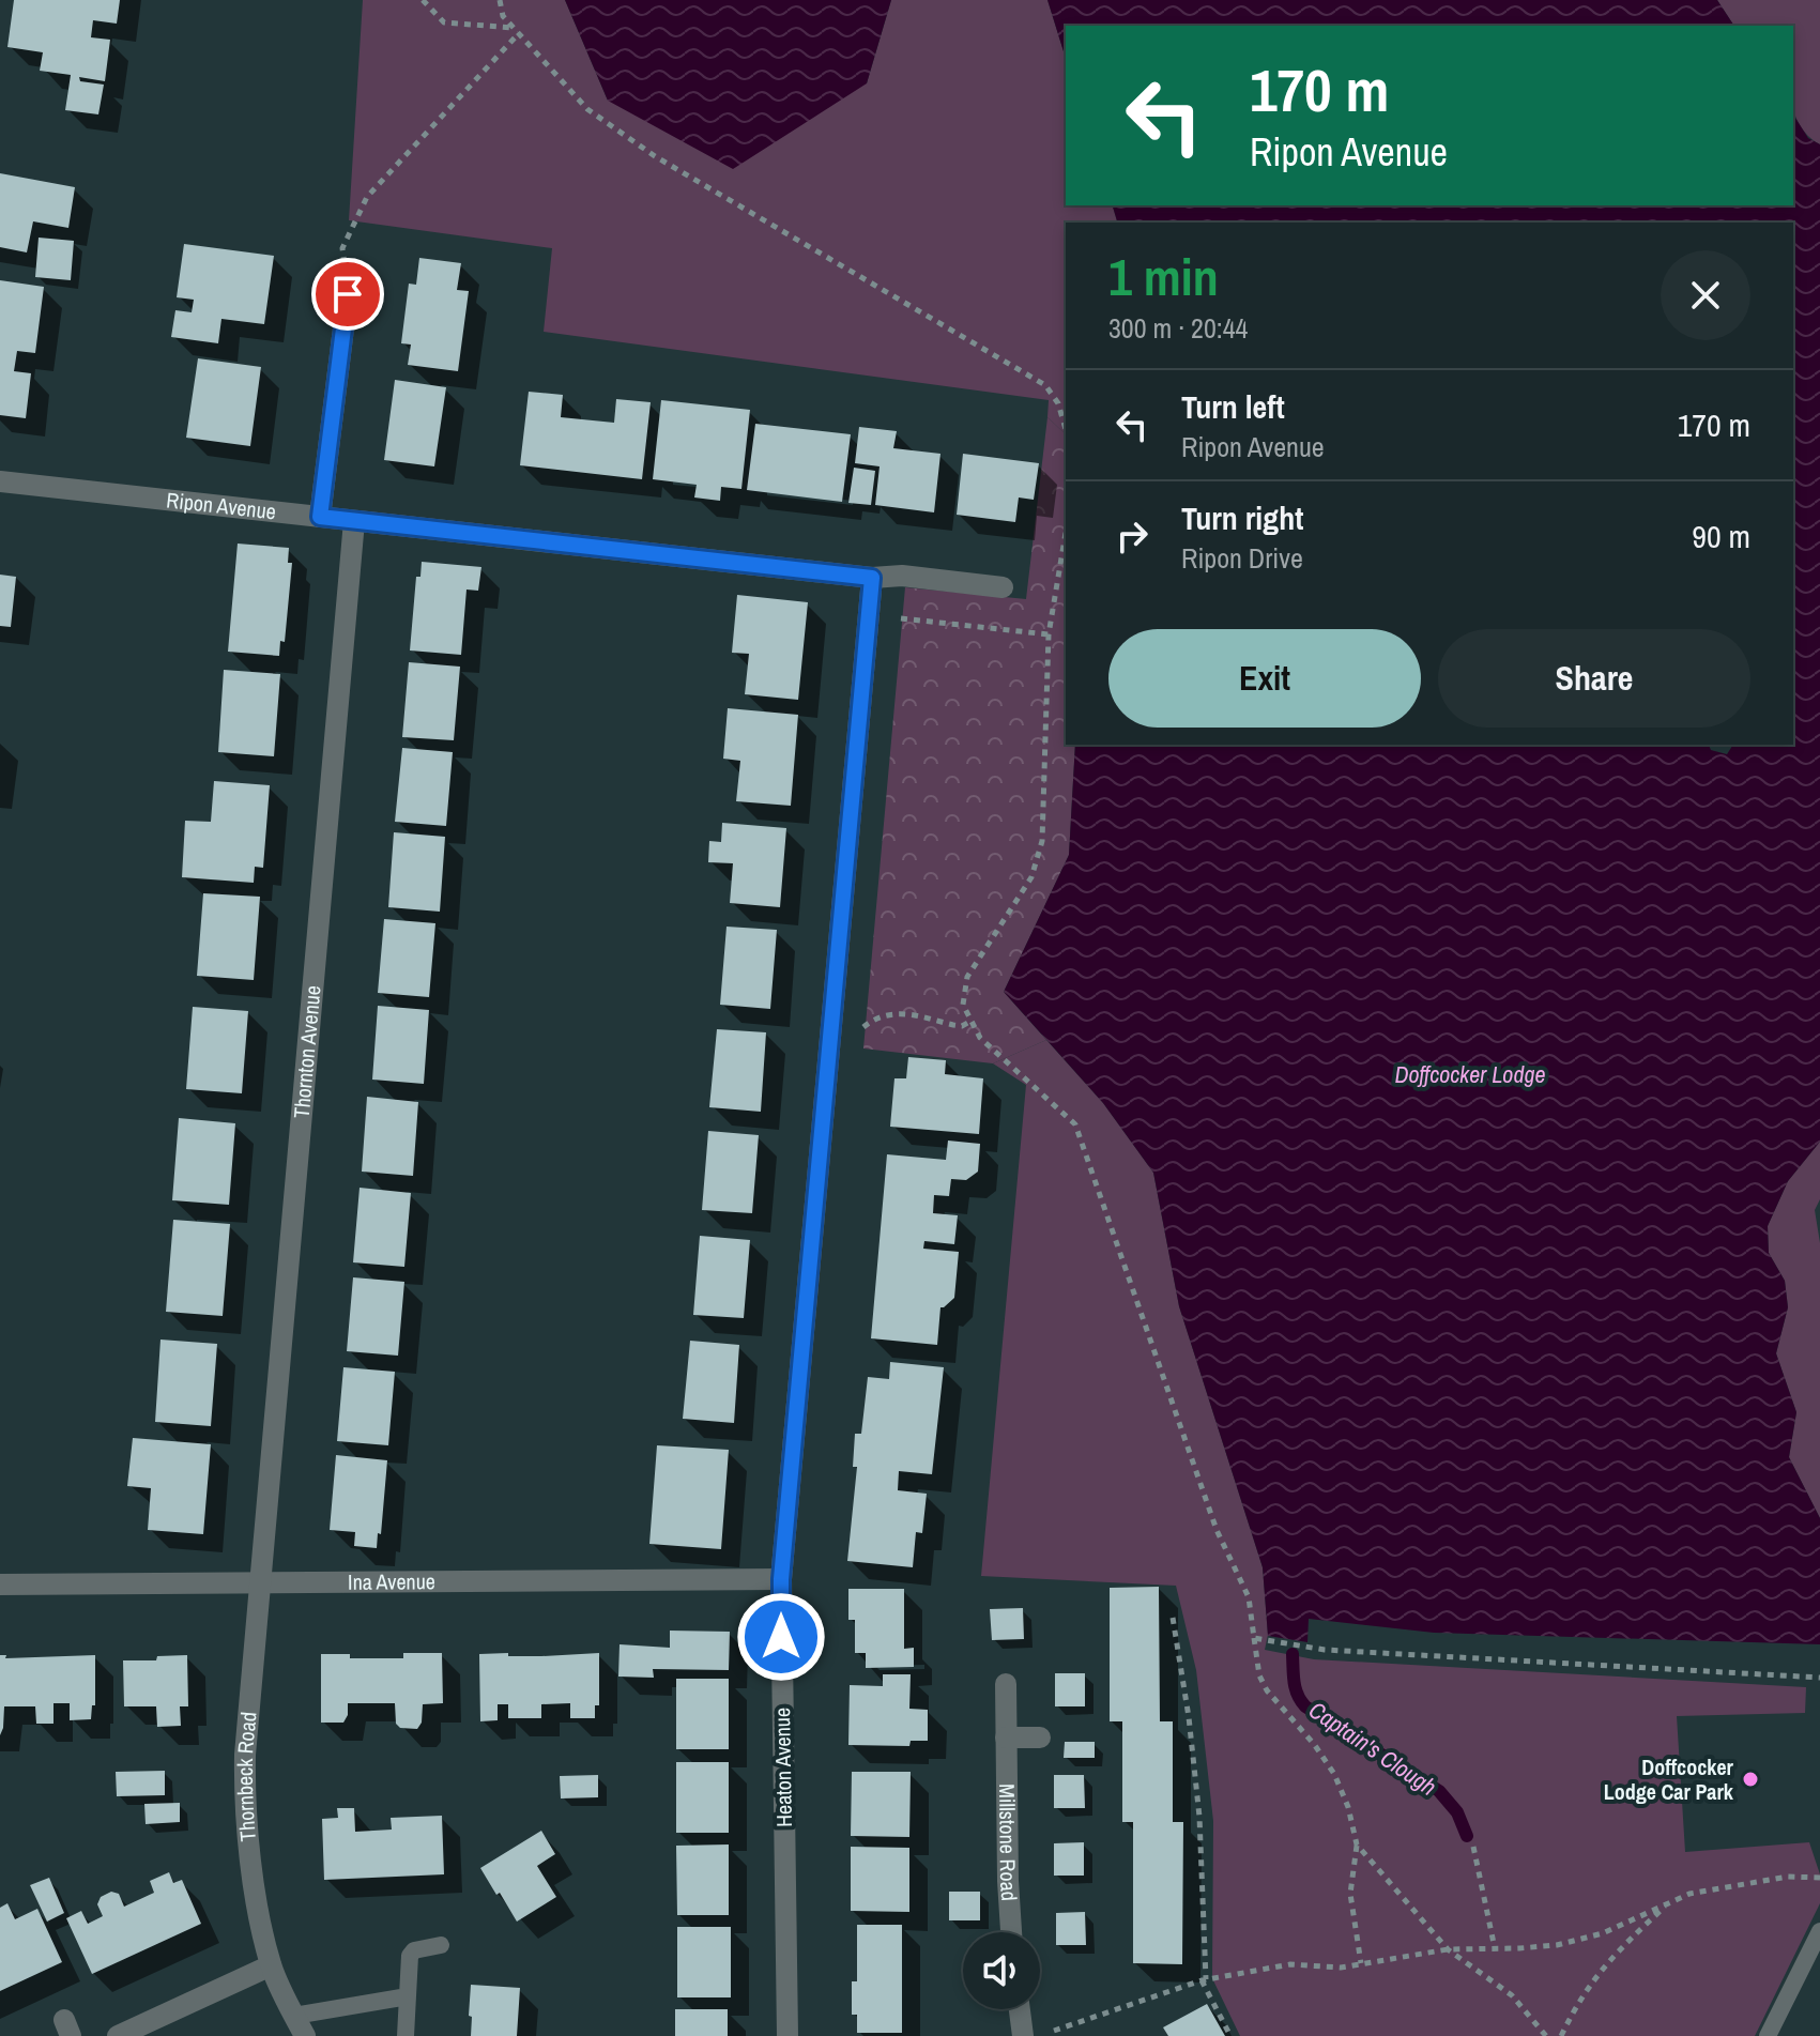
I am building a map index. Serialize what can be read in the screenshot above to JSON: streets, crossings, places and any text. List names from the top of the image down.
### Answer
{
  "streets": {
    "street": [
      "Ripon Avenue",
      "Thornton Avenue",
      "Ina Avenue",
      "Heaton Avenue",
      "Thornbeck Road",
      "Millstone Road"
    ]
  },
  "crossings": [
    ["Ripon Avenue", "Thornton Avenue"],
    ["Ripon Avenue", "Heaton Avenue"],
    ["Thornton Avenue", "Ina Avenue"],
    ["Thornton Avenue", "Thornbeck Road"],
    ["Ina Avenue", "Heaton Avenue"],
    ["Ina Avenue", "Thornbeck Road"]
  ],
  "water": ["Doffcocker Lodge", "Captain's Clough"],
  "places": ["Doffcocker Lodge Car Park"],
  "page": {
    "turn": ["170 m", "Ripon Avenue"],
    "heading": ["1 min", "300 m · 20:44"],
    "list": [
      {
        "name": "Turn left",
        "note": "Ripon Avenue",
        "value": "170 m"
      },
      {
        "name": "Turn right",
        "note": "Ripon Drive",
        "value": "90 m"
      }
    ],
    "buttons": ["Exit", "Share"]
  }
}
